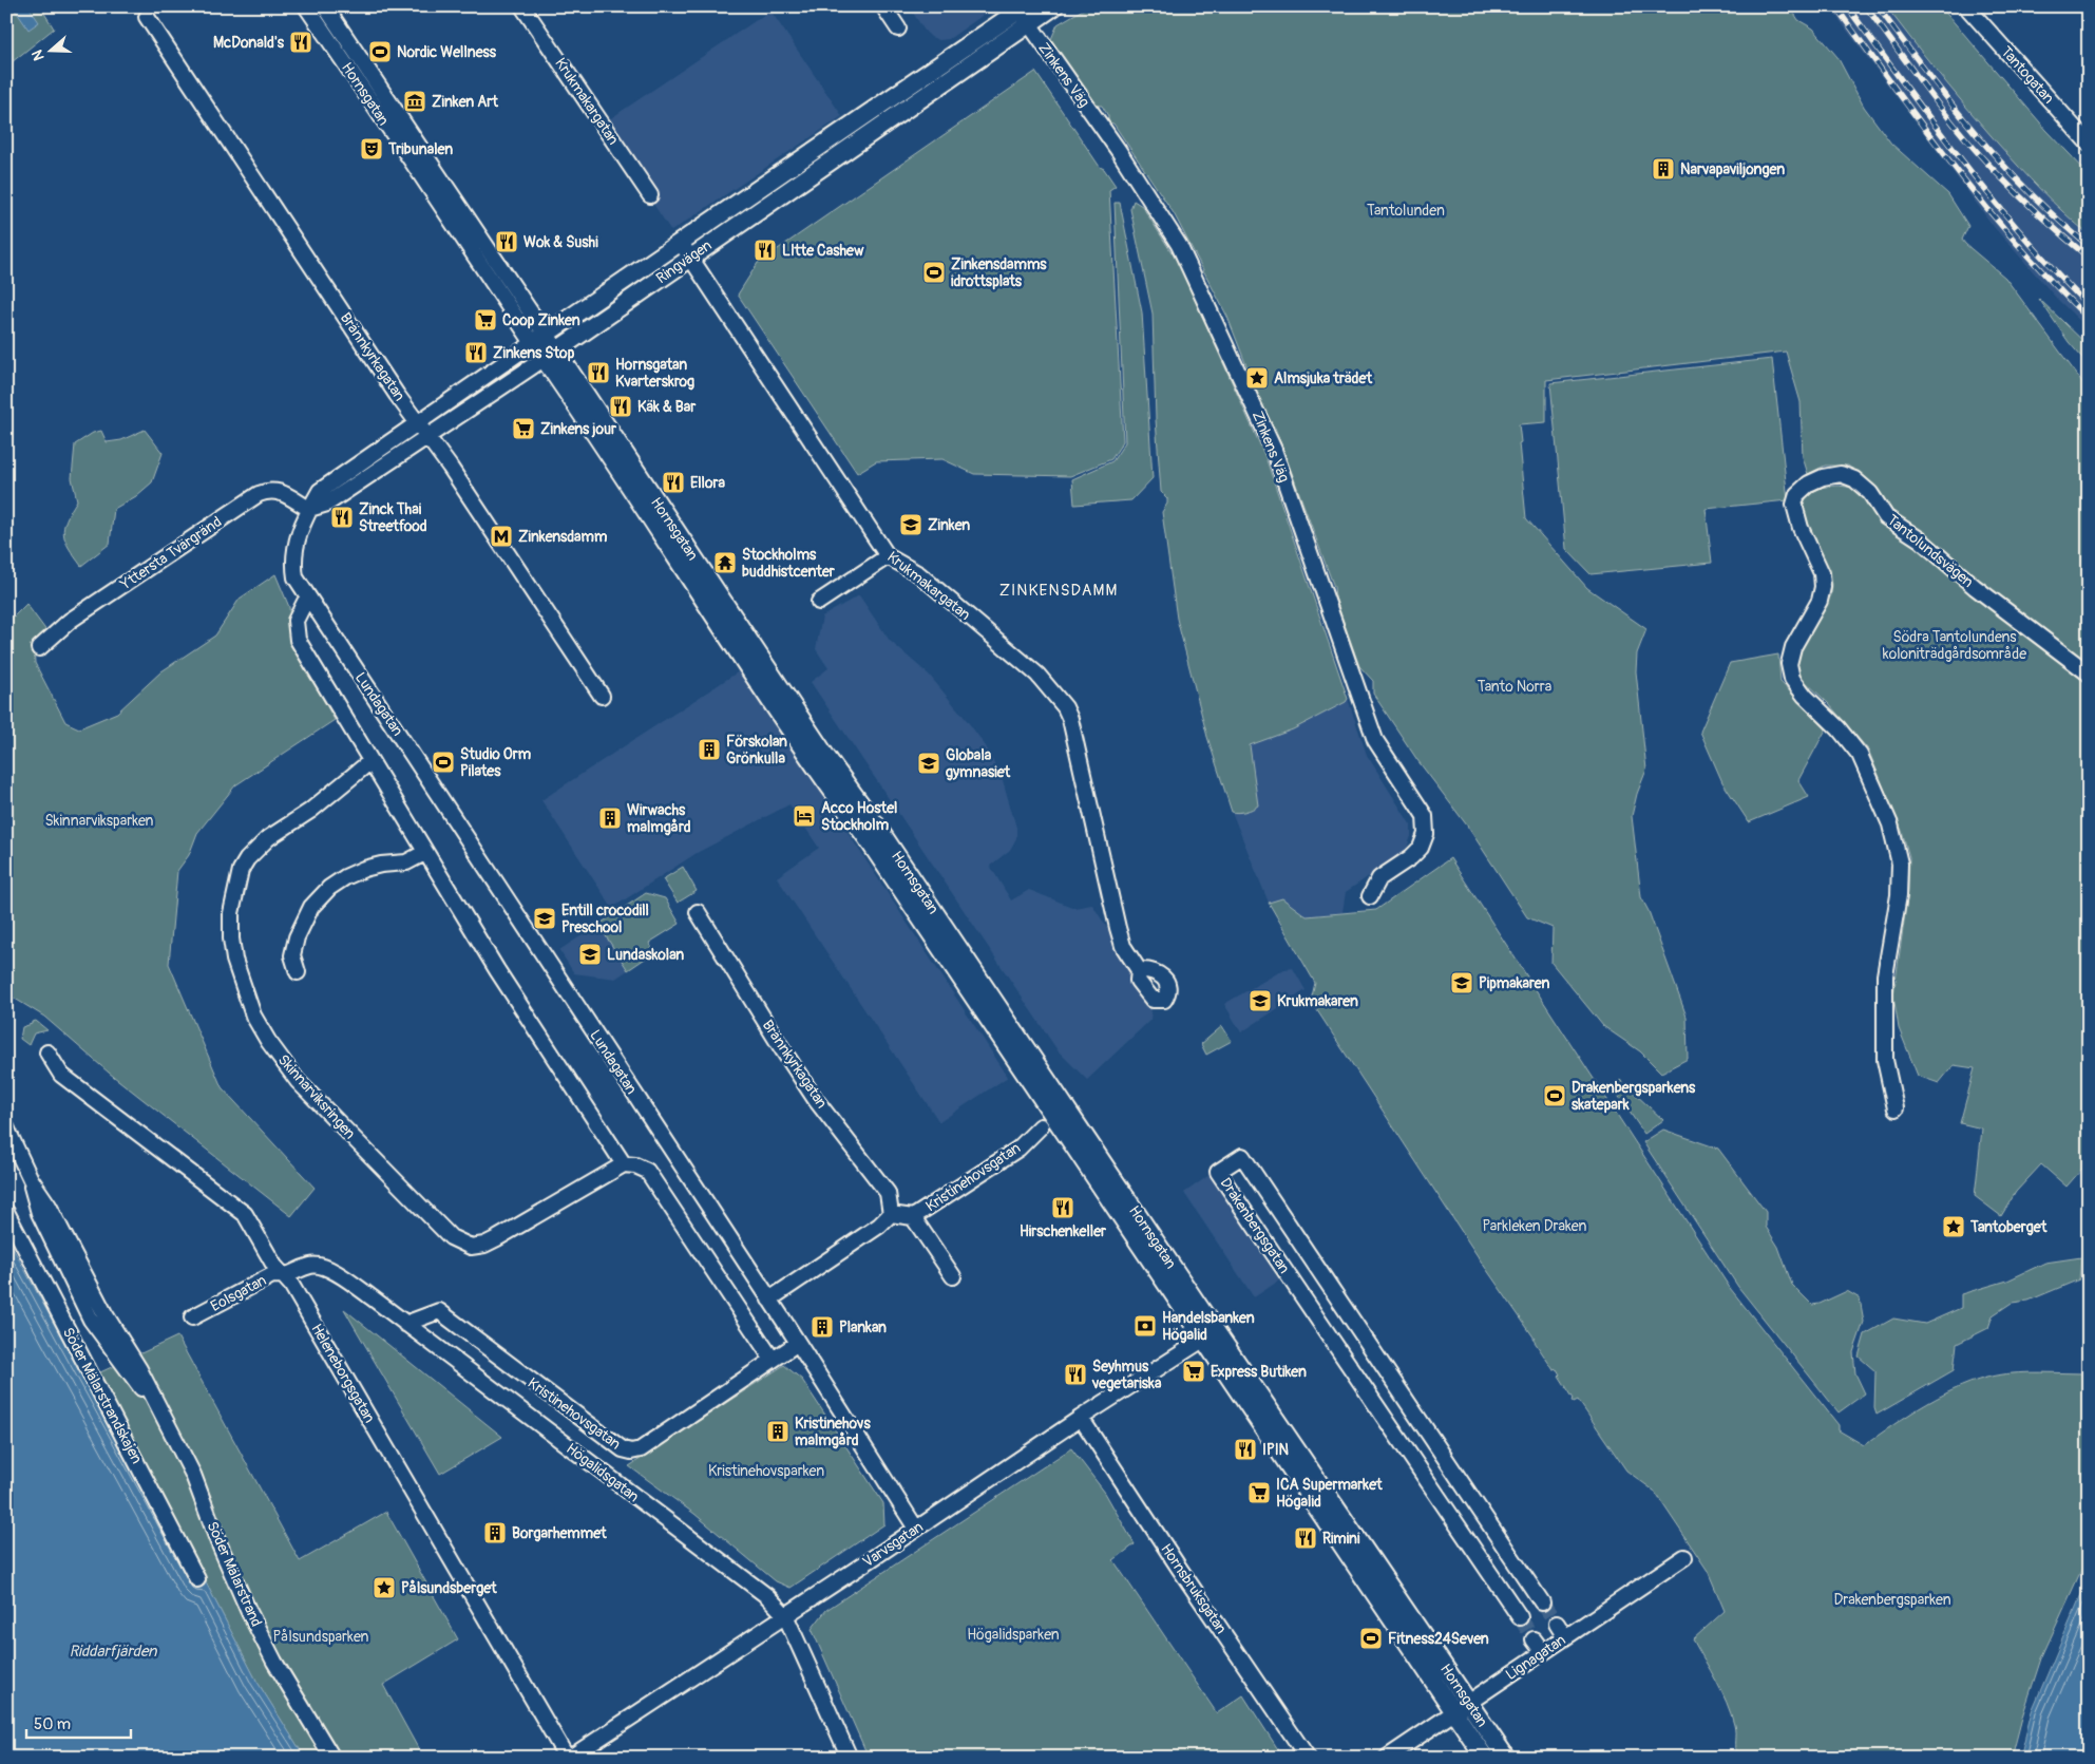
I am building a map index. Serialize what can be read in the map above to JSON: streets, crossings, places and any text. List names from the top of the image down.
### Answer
{
  "streets": {
    "main road": ["Hornsgatan", "Ringvägen"],
    "street": [
      "Zinkens Väg",
      "Tantogatan",
      "Krukmakargatan",
      "Brännkyrkagatan",
      "Tantolundsvägen",
      "Yttersta Tvärgränd",
      "Lundagatan",
      "Skinnarviksringen",
      "Kristinehovsgatan",
      "Drakenbergsgatan",
      "Eolsgatan",
      "Heleneborgsgatan",
      "Söder Mälarstrandskajen",
      "Högalidsgatan",
      "Varvsgatan",
      "Söder Mälarstrand",
      "Hornsbruksgatan",
      "Lignagatan"
    ]
  },
  "crossings": [
    ["Zinkens Väg", "Ringvägen"],
    ["Hornsgatan", "Ringvägen"],
    ["Hornsgatan", "Varvsgatan"],
    ["Hornsgatan", "Lignagatan"],
    ["Krukmakargatan", "Ringvägen"],
    ["Ringvägen", "Brännkyrkagatan"],
    ["Ringvägen", "Yttersta Tvärgränd"],
    ["Ringvägen", "Lundagatan"],
    ["Brännkyrkagatan", "Kristinehovsgatan"],
    ["Lundagatan", "Kristinehovsgatan"],
    ["Lundagatan", "Varvsgatan"],
    ["Kristinehovsgatan", "Högalidsgatan"],
    ["Eolsgatan", "Heleneborgsgatan"],
    ["Eolsgatan", "Högalidsgatan"],
    ["Heleneborgsgatan", "Högalidsgatan"],
    ["Heleneborgsgatan", "Varvsgatan"],
    ["Högalidsgatan", "Varvsgatan"],
    ["Varvsgatan", "Hornsbruksgatan"]
  ],
  "districts": ["ZINKENSDAMM"],
  "water": ["Riddarfjärden"],
  "parks": [
    "Tantolunden",
    "Södra Tantolundens koloniträdgårdsområde",
    "Tanto Norra",
    "Skinnarviksparken",
    "Parkleken Draken",
    "Kristinehovsparken",
    "Drakenbergsparken",
    "Högalidsparken",
    "Pålsundsparken"
  ],
  "places": {
    "restaurant": [
      "McDonald's",
      "Wok & Sushi",
      "LItte Cashew",
      "Zinkens Stop",
      "Hornsgatan Kvarterskrog",
      "Käk & Bar",
      "Ellora",
      "Zinck Thai Streetfood",
      "Hirschenkeller",
      "Seyhmus vegetariska",
      "IPIN",
      "Rimini"
    ],
    "sports": [
      "Nordic Wellness",
      "Zinkensdamms idrottsplats",
      "Studio Orm Pilates",
      "Drakenbergsparkens skatepark",
      "Fitness24Seven"
    ],
    "museum": ["Zinken Art"],
    "theatre": ["Tribunalen"],
    "building": [
      "Narvapaviljongen",
      "Förskolan Grönkulla",
      "Wirwachs malmgård",
      "Plankan",
      "Kristinehovs malmgård",
      "Borgarhemmet"
    ],
    "supermarket": [
      "Coop Zinken",
      "Zinkens jour",
      "Express Butiken",
      "ICA Supermarket Högalid"
    ],
    "place": ["Almsjuka trädet", "Tantoberget", "Pålsundsberget"],
    "school or university": [
      "Zinken",
      "Globala gymnasiet",
      "Entill crocodill Preschool",
      "Lundaskolan",
      "Pipmakaren",
      "Krukmakaren"
    ],
    "metro station": ["Zinkensdamm"],
    "temple": ["Stockholms buddhistcenter"],
    "hotel": ["Acco Hostel Stockholm"],
    "bank": ["Handelsbanken Högalid"]
  },
  "scale_bar": "50 m",
  "north": "left"
}
